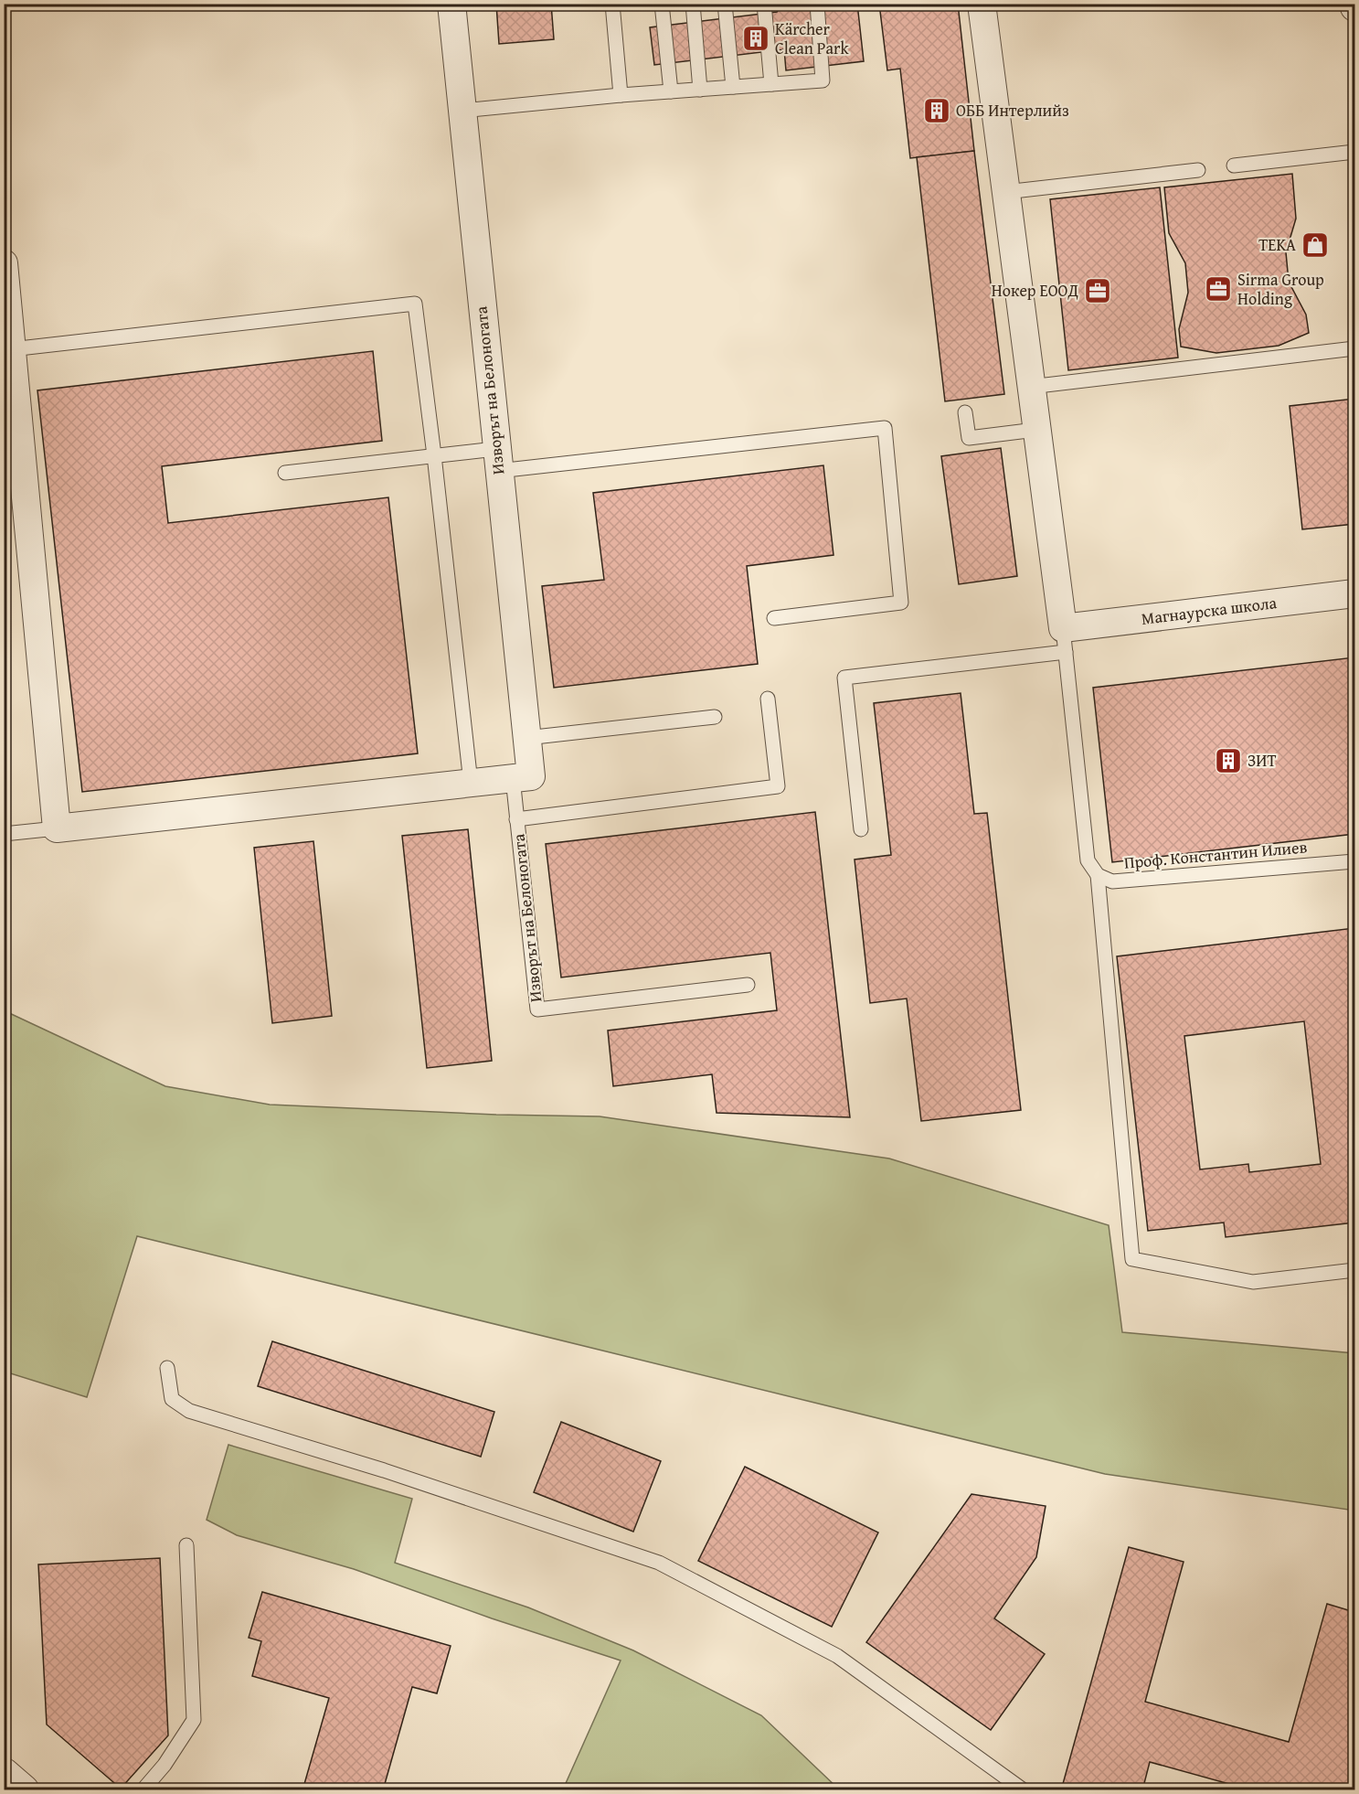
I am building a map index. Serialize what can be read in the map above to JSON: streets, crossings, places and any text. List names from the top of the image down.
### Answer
{
  "streets": {
    "street": ["Изворът на Белоногата", "Магнаурска школа"],
    "lane": ["Проф. Константин Илиев"]
  },
  "places": {
    "building": ["Kärcher Clean Park", "ОББ Интерлийз", "ЗИТ"],
    "shop": ["TEKA"],
    "office": ["Sirma Group Holding", "Нокер ЕООД"]
  }
}
